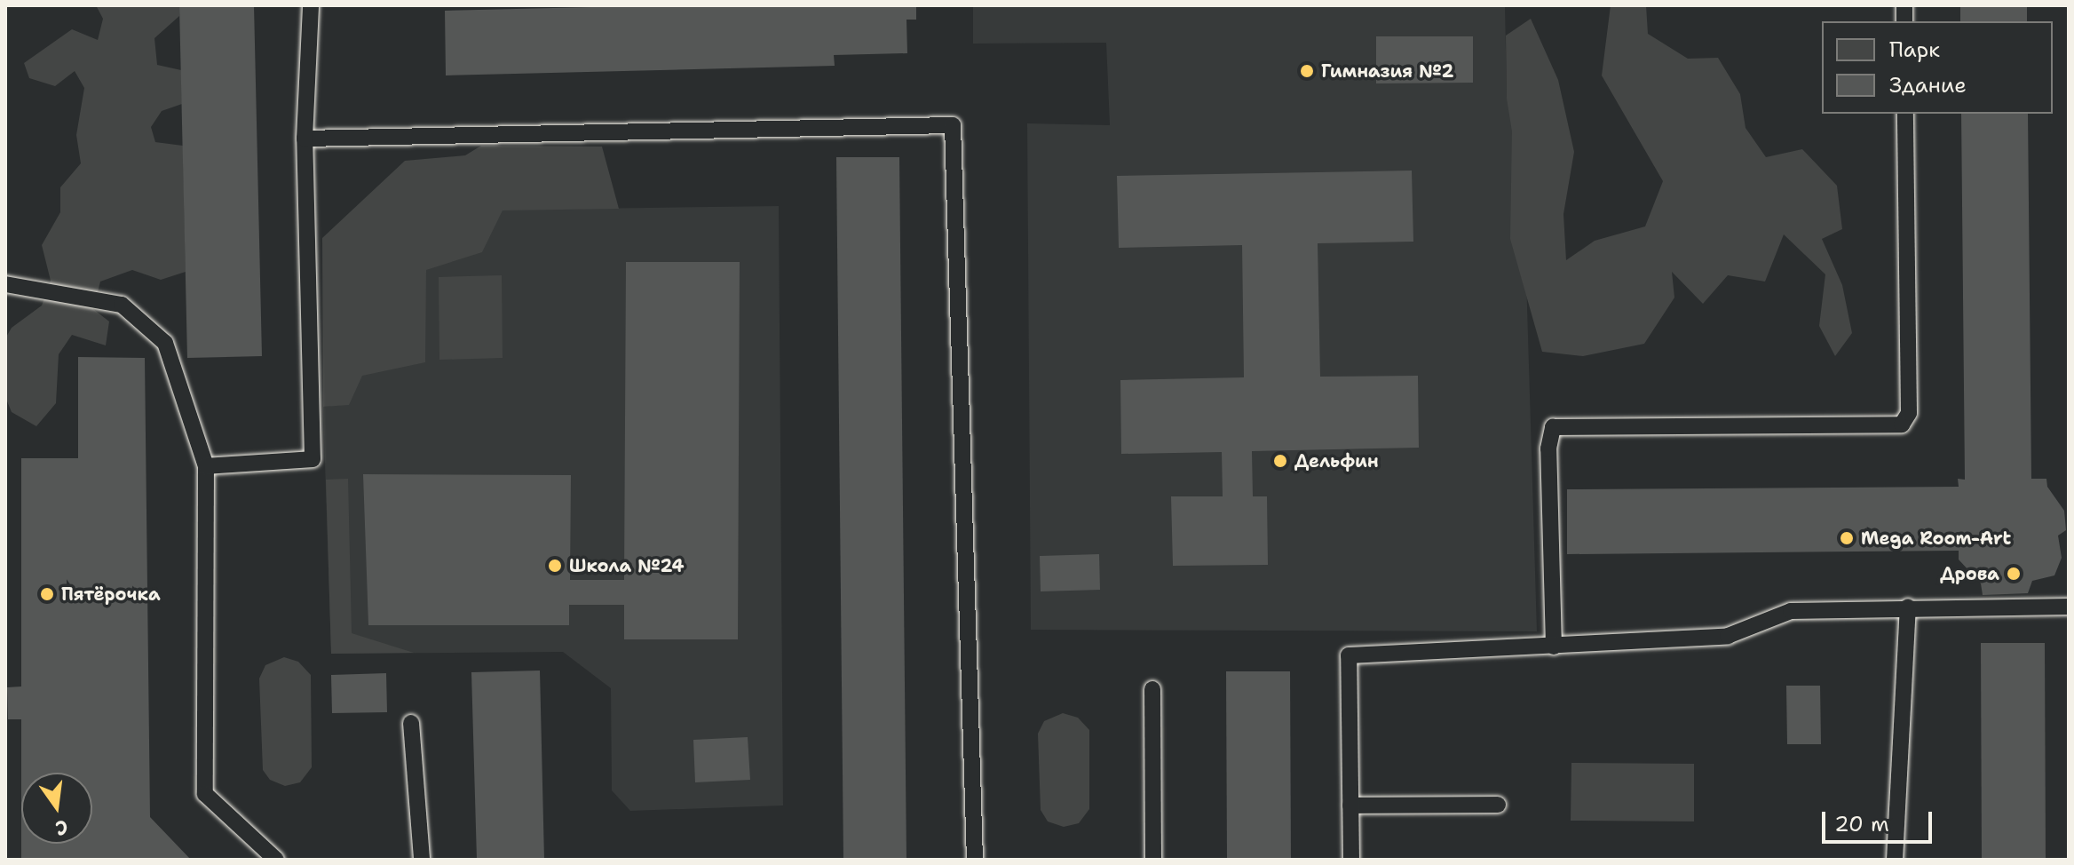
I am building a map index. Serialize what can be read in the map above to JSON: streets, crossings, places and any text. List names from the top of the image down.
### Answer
{
  "places": [
    "Гимназия №2",
    "Дельфин",
    "Mega Room-Art",
    "Школа №24",
    "Дрова",
    "Пятёрочка"
  ],
  "legend": ["Парк", "Здание"],
  "scale_bar": "20 m",
  "north": "bottom"
}
